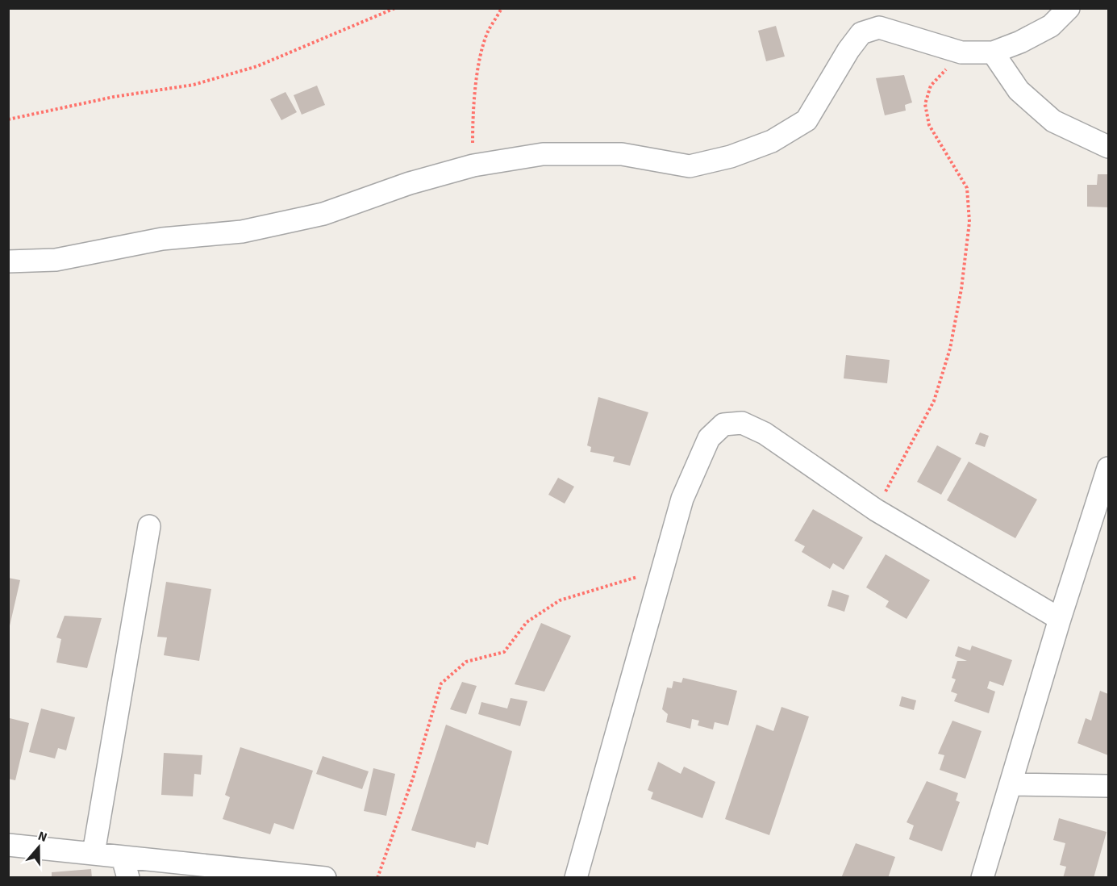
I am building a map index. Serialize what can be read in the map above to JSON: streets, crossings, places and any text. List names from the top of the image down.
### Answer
{
  "north": "top"
}
